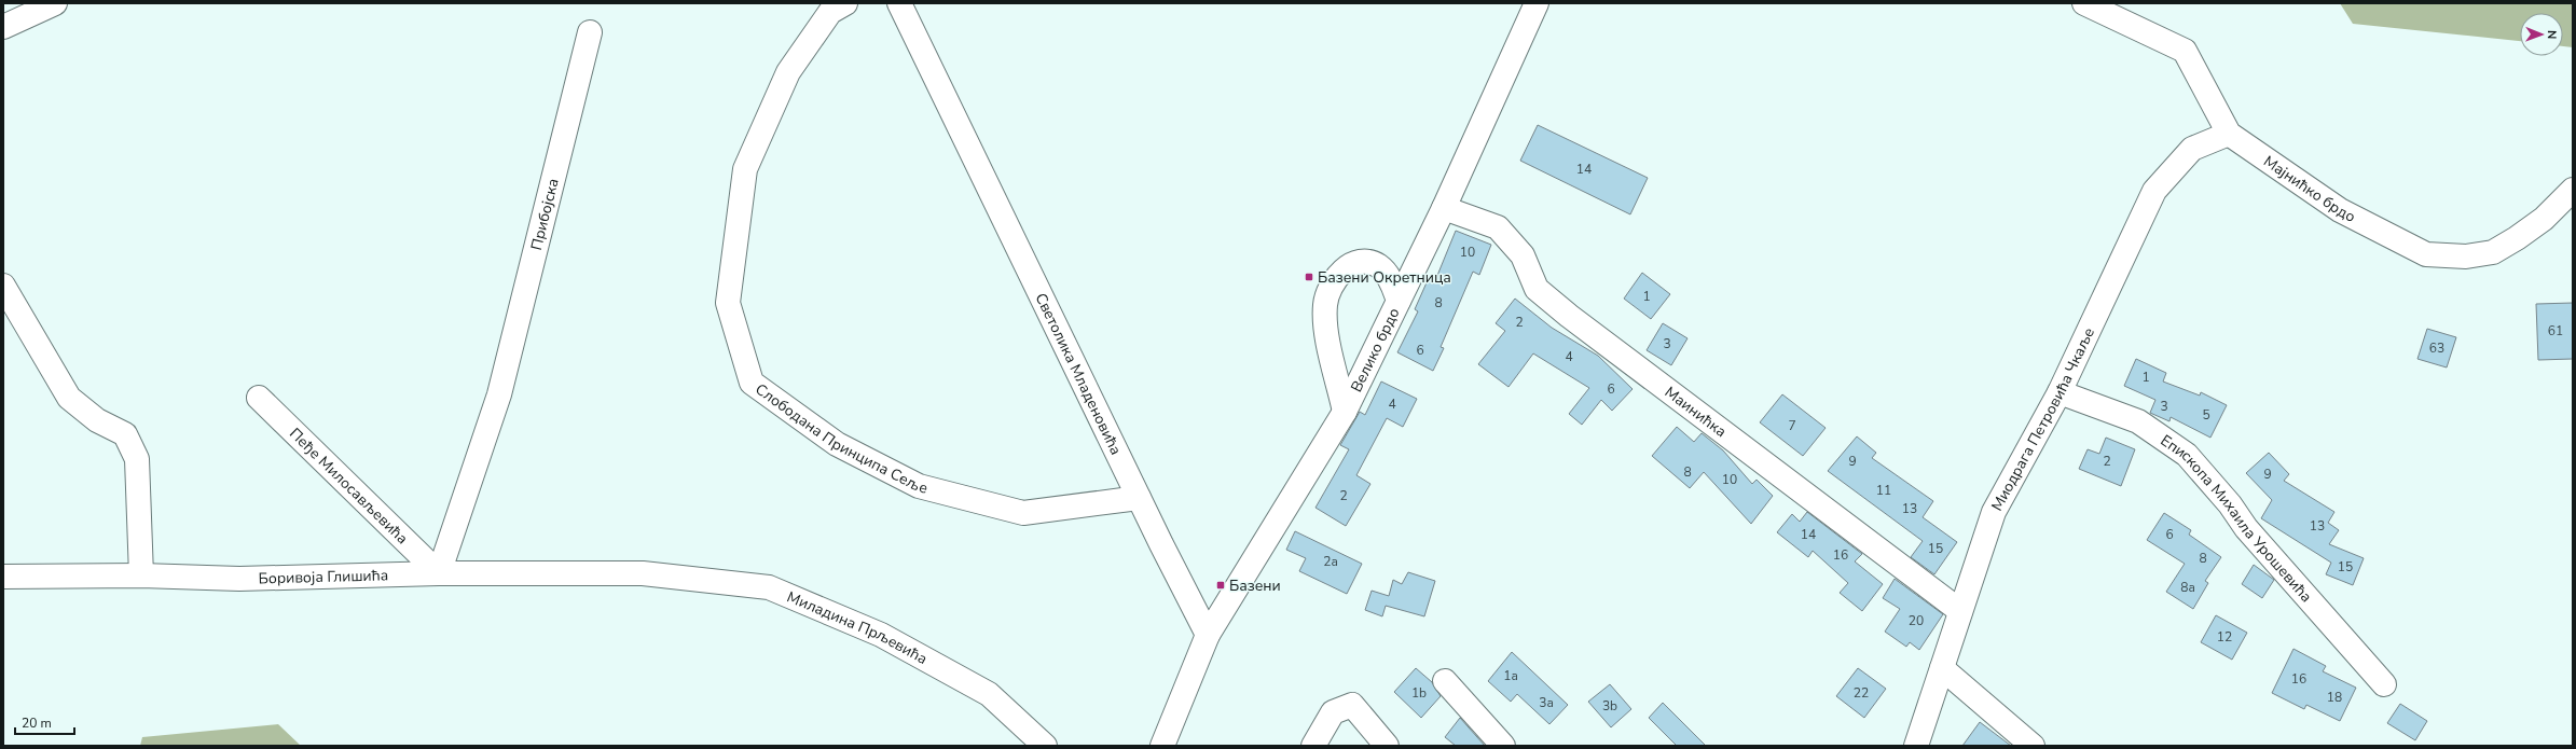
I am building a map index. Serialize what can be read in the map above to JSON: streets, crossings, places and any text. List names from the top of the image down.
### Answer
{
  "streets": {
    "street": [
      "Мајнићко брдо",
      "Прибојска",
      "Велико брдо",
      "Светолика Младеновића",
      "Маинићка",
      "Миодрага Петровића Чкаље",
      "Слободана Принципа Сеље",
      "Пеђе Милосављевића",
      "Епископа Михаила Урошевића",
      "Боривоја Глишића",
      "Миладина Прљевића"
    ]
  },
  "crossings": [
    ["Мајнићко брдо", "Миодрага Петровића Чкаље"],
    ["Прибојска", "Пеђе Милосављевића"],
    ["Прибојска", "Боривоја Глишића"],
    ["Велико брдо", "Светолика Младеновића"],
    ["Велико брдо", "Маинићка"],
    ["Светолика Младеновића", "Слободана Принципа Сеље"],
    ["Маинићка", "Миодрага Петровића Чкаље"],
    ["Миодрага Петровића Чкаље", "Епископа Михаила Урошевића"],
    ["Пеђе Милосављевића", "Боривоја Глишића"],
    ["Боривоја Глишића", "Миладина Прљевића"]
  ],
  "places": {
    "transit": ["Базени Окретница", "Базени"]
  },
  "house_numbers": [
    "14",
    "10",
    "1",
    "8",
    "2",
    "61",
    "3",
    "63",
    "6",
    "4",
    "1",
    "6",
    "4",
    "3",
    "5",
    "7",
    "9",
    "2",
    "8",
    "9",
    "10",
    "11",
    "2",
    "13",
    "13",
    "14",
    "6",
    "15",
    "16",
    "8",
    "2a",
    "15",
    "8a",
    "20",
    "12",
    "1a",
    "16",
    "1b",
    "22",
    "18",
    "3a",
    "3b"
  ],
  "scale_bar": "20 m",
  "north": "right"
}
